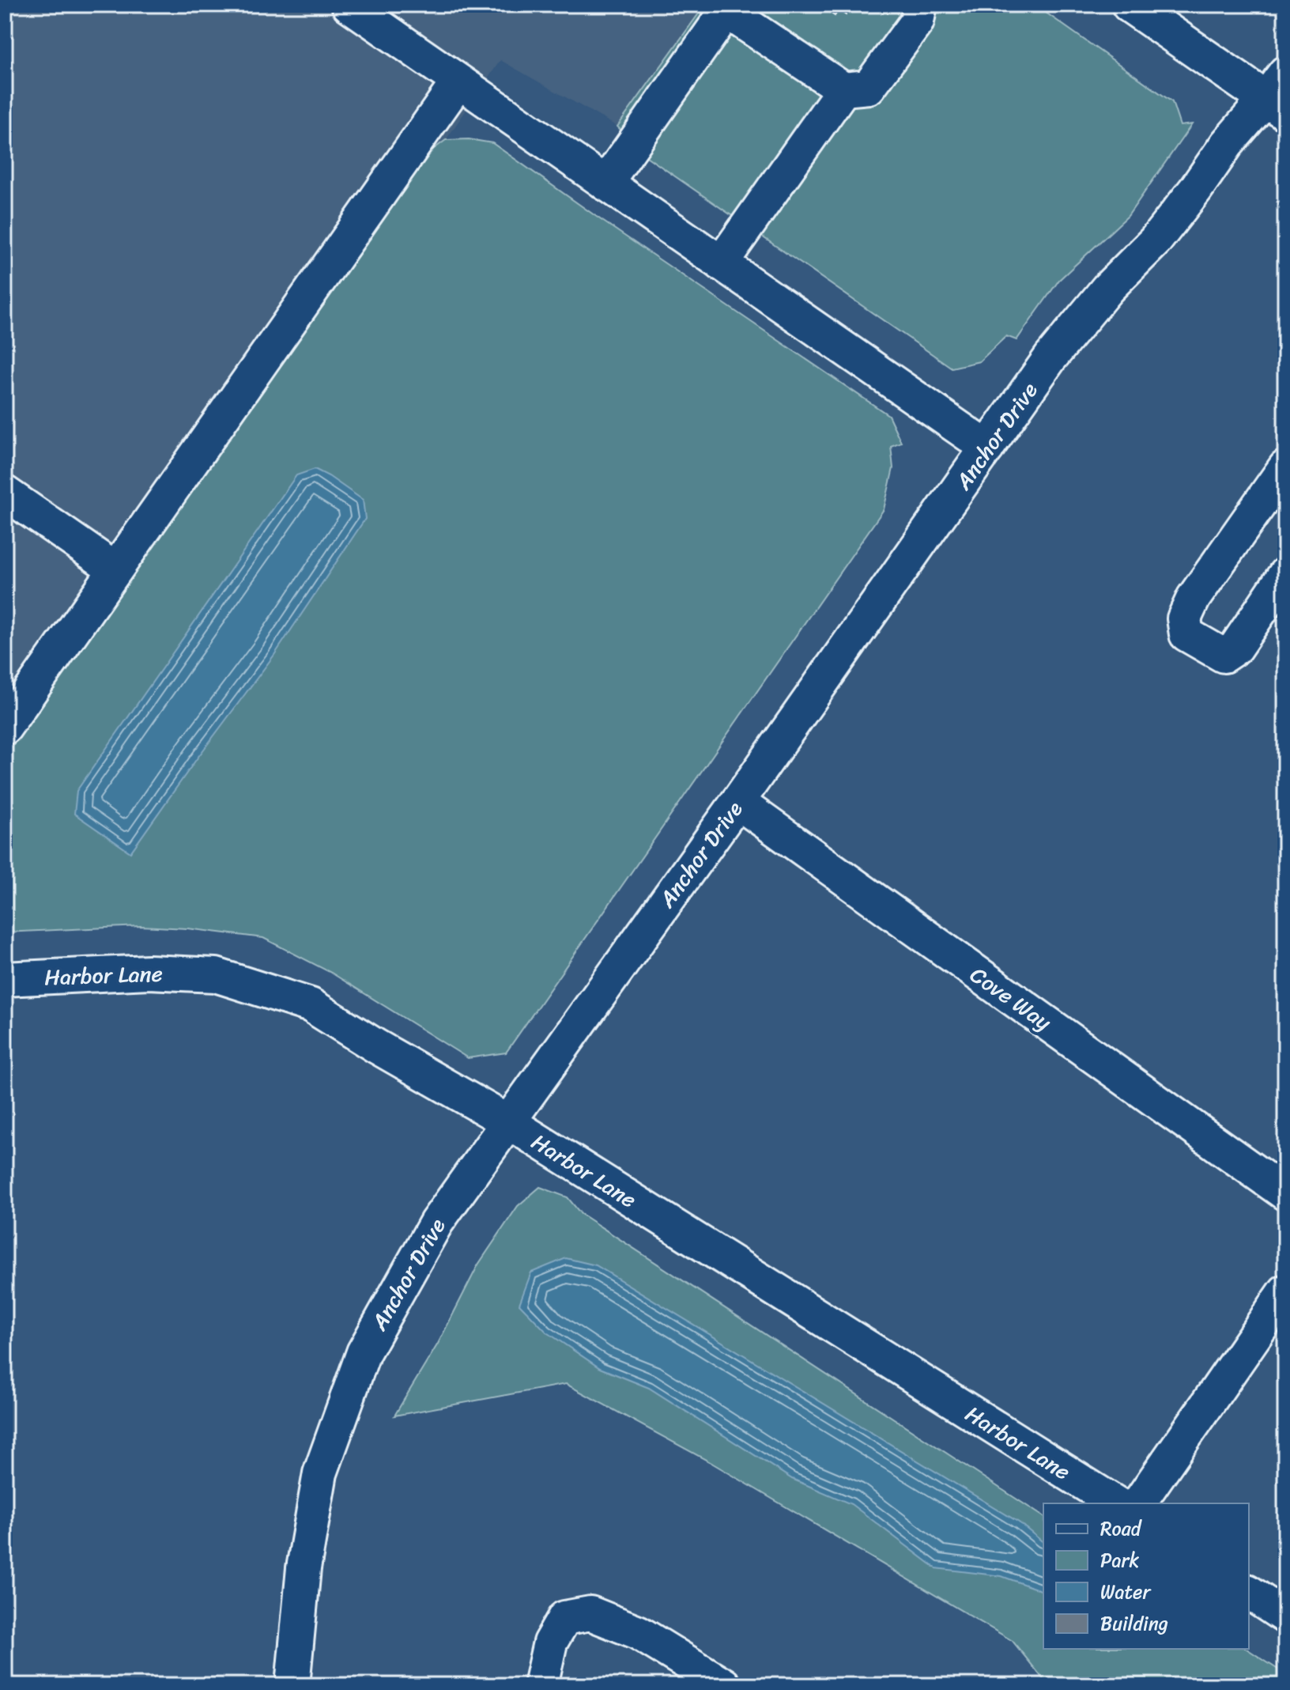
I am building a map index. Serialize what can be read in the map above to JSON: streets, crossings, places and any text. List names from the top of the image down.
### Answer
{
  "streets": {
    "street": ["Anchor Drive", "Harbor Lane", "Cove Way"]
  },
  "crossings": [
    ["Anchor Drive", "Harbor Lane"],
    ["Anchor Drive", "Cove Way"]
  ],
  "legend": [
    "Road",
    "Park",
    "Water",
    "Building"
  ]
}
